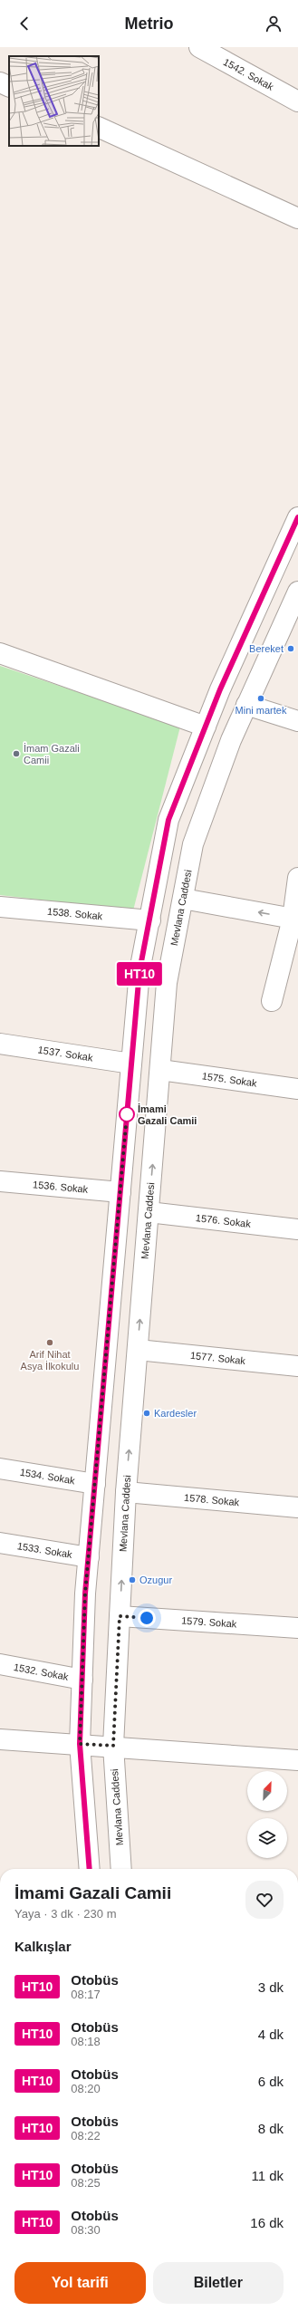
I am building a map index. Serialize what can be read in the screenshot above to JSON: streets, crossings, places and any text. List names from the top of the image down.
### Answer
{
  "streets": {
    "main road": [
      "1542. Sokak",
      "Mevlana Caddesi",
      "1538. Sokak",
      "1537. Sokak",
      "1575. Sokak",
      "1536. Sokak",
      "1576. Sokak",
      "1577. Sokak",
      "1534. Sokak",
      "1578. Sokak",
      "1533. Sokak",
      "1579. Sokak",
      "1532. Sokak"
    ]
  },
  "crossings": [
    ["Mevlana Caddesi", "1575. Sokak"],
    ["Mevlana Caddesi", "1576. Sokak"],
    ["Mevlana Caddesi", "1577. Sokak"],
    ["Mevlana Caddesi", "1578. Sokak"],
    ["Mevlana Caddesi", "1579. Sokak"]
  ],
  "places": [
    "Bereket",
    "Mini martek",
    "İmam Gazali Camii",
    "İmami Gazali Camii",
    "Arif Nihat Asya İlkokulu",
    "Kardesler",
    "Ozugur"
  ],
  "lines": ["bus line HT10"],
  "north": "top right",
  "page": {
    "header": "Metrio",
    "on_map": "HT10",
    "heading": [
      ["İmami Gazali Camii", "Yaya · 3 dk · 230 m"],
      "Kalkışlar"
    ],
    "list": [
      {
        "mark": "HT10",
        "name": "Otobüs",
        "note": "08:17",
        "value": "3 dk"
      },
      {
        "mark": "HT10",
        "name": "Otobüs",
        "note": "08:18",
        "value": "4 dk"
      },
      {
        "mark": "HT10",
        "name": "Otobüs",
        "note": "08:20",
        "value": "6 dk"
      },
      {
        "mark": "HT10",
        "name": "Otobüs",
        "note": "08:22",
        "value": "8 dk"
      },
      {
        "mark": "HT10",
        "name": "Otobüs",
        "note": "08:25",
        "value": "11 dk"
      },
      {
        "mark": "HT10",
        "name": "Otobüs",
        "note": "08:30",
        "value": "16 dk"
      }
    ],
    "buttons": ["Yol tarifi", "Biletler"]
  }
}
